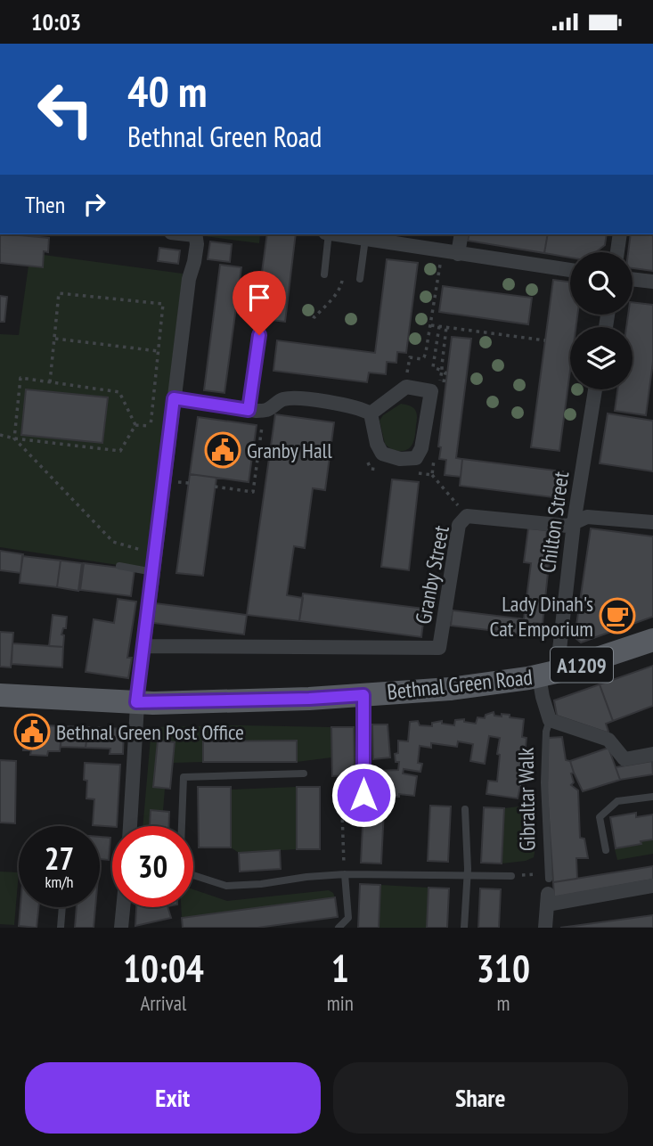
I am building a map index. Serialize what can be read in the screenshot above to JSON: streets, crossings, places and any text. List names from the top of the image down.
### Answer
{
  "streets": {
    "main road": ["A1209", "Bethnal Green Road"],
    "street": ["Chilton Street", "Granby Street"],
    "lane": ["Gibraltar Walk"]
  },
  "crossings": [
    ["Chilton Street", "Granby Street"],
    ["Chilton Street", "Bethnal Green Road"],
    ["Chilton Street", "Gibraltar Walk"]
  ],
  "places": {
    "public building": ["Granby Hall", "Bethnal Green Post Office"],
    "cafe": ["Lady Dinah's Cat Emporium"]
  },
  "page": {
    "status": "10:03",
    "turn": ["40 m", "Bethnal Green Road"],
    "then": "Then",
    "speed": "27 km/h",
    "limit": "30",
    "eta": [
      "10:04",
      "Arrival",
      "1",
      "min",
      "310",
      "m"
    ],
    "buttons": ["Exit", "Share"]
  }
}
